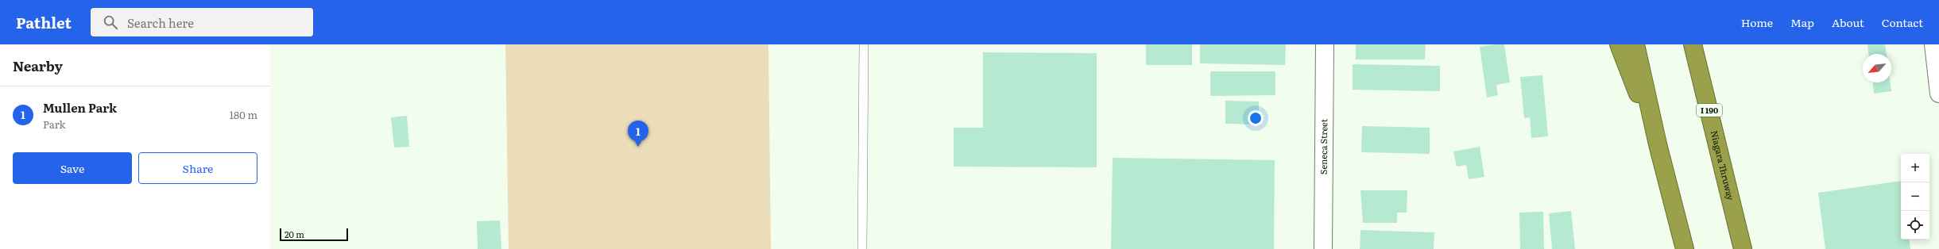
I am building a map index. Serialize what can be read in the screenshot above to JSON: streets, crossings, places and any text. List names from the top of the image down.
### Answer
{
  "streets": {
    "highway": ["I 190", "Niagara Thruway"],
    "main road": ["Seneca Street"]
  },
  "scale_bar": "20 m",
  "north": "bottom left",
  "page": {
    "header": "Pathlet",
    "search": "Search here",
    "nav": [
      "Home",
      "Map",
      "About",
      "Contact"
    ],
    "heading": "Nearby",
    "list": [
      {
        "mark": "1",
        "name": "Mullen Park",
        "note": "Park",
        "value": "180 m"
      }
    ],
    "pins": "1",
    "buttons": ["Save", "Share"],
    "map_buttons": ["+", "−"],
    "scale": "20 m"
  }
}
